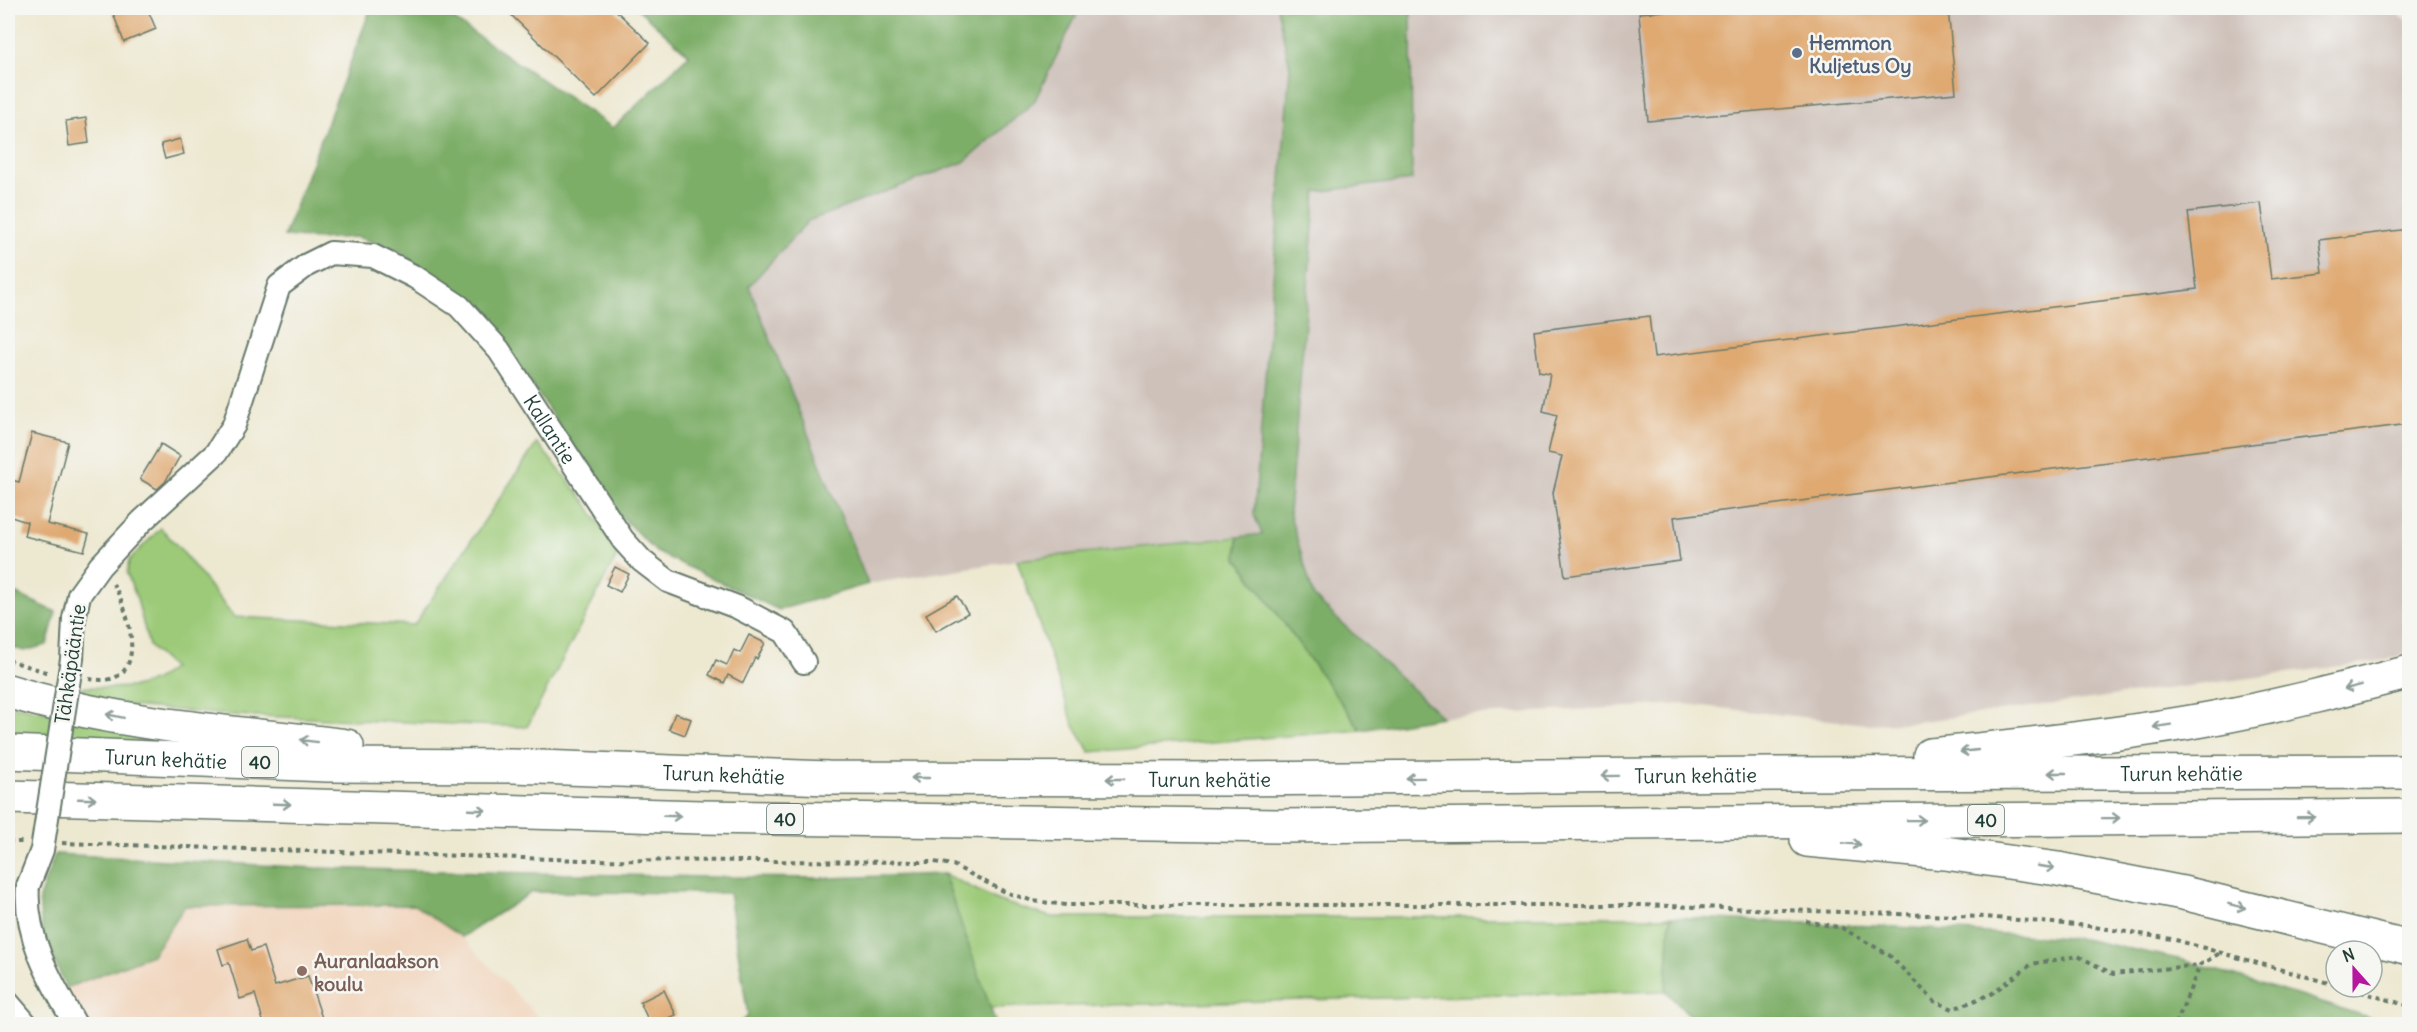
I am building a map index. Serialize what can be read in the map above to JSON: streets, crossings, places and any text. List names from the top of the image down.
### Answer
{
  "streets": {
    "highway": ["Turun kehätie", "40"],
    "street": ["Kallantie", "Tähkäpääntie"]
  },
  "crossings": [
    ["Kallantie", "Tähkäpääntie"]
  ],
  "places": ["Hemmon Kuljetus Oy", "Auranlaakson koulu"],
  "north": "top"
}
